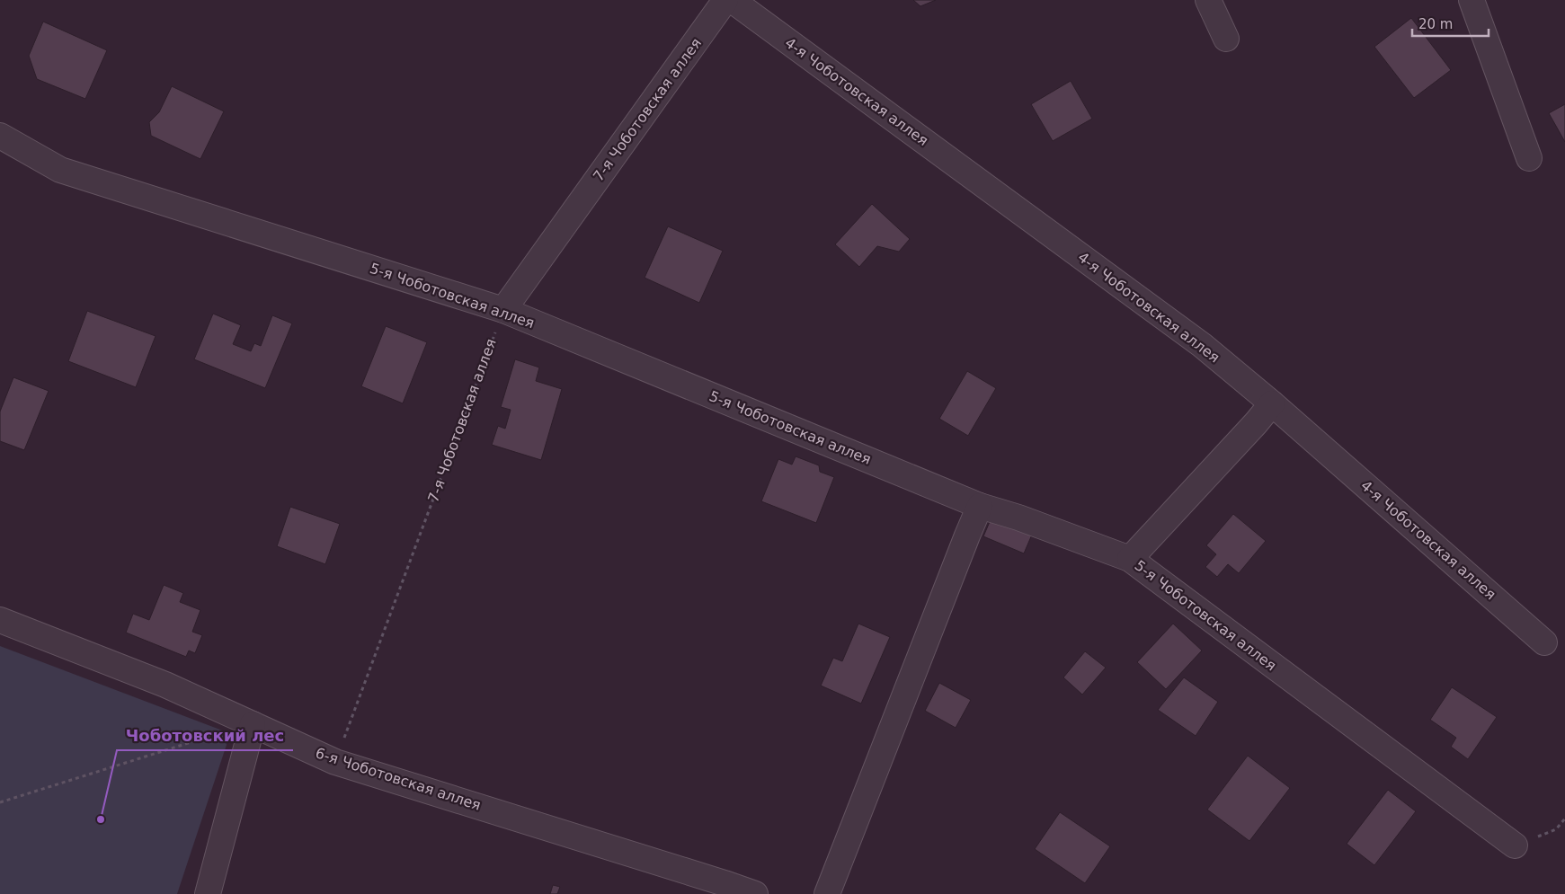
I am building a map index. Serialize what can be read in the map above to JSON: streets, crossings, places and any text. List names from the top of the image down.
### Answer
{
  "streets": {
    "street": [
      "4-я Чоботовская аллея",
      "7-я Чоботовская аллея",
      "5-я Чоботовская аллея",
      "6-я Чоботовская аллея"
    ]
  },
  "crossings": [
    ["7-я Чоботовская аллея", "5-я Чоботовская аллея"],
    ["7-я Чоботовская аллея", "6-я Чоботовская аллея"]
  ],
  "places": ["Чоботовский лес"],
  "scale_bar": "20 m"
}
